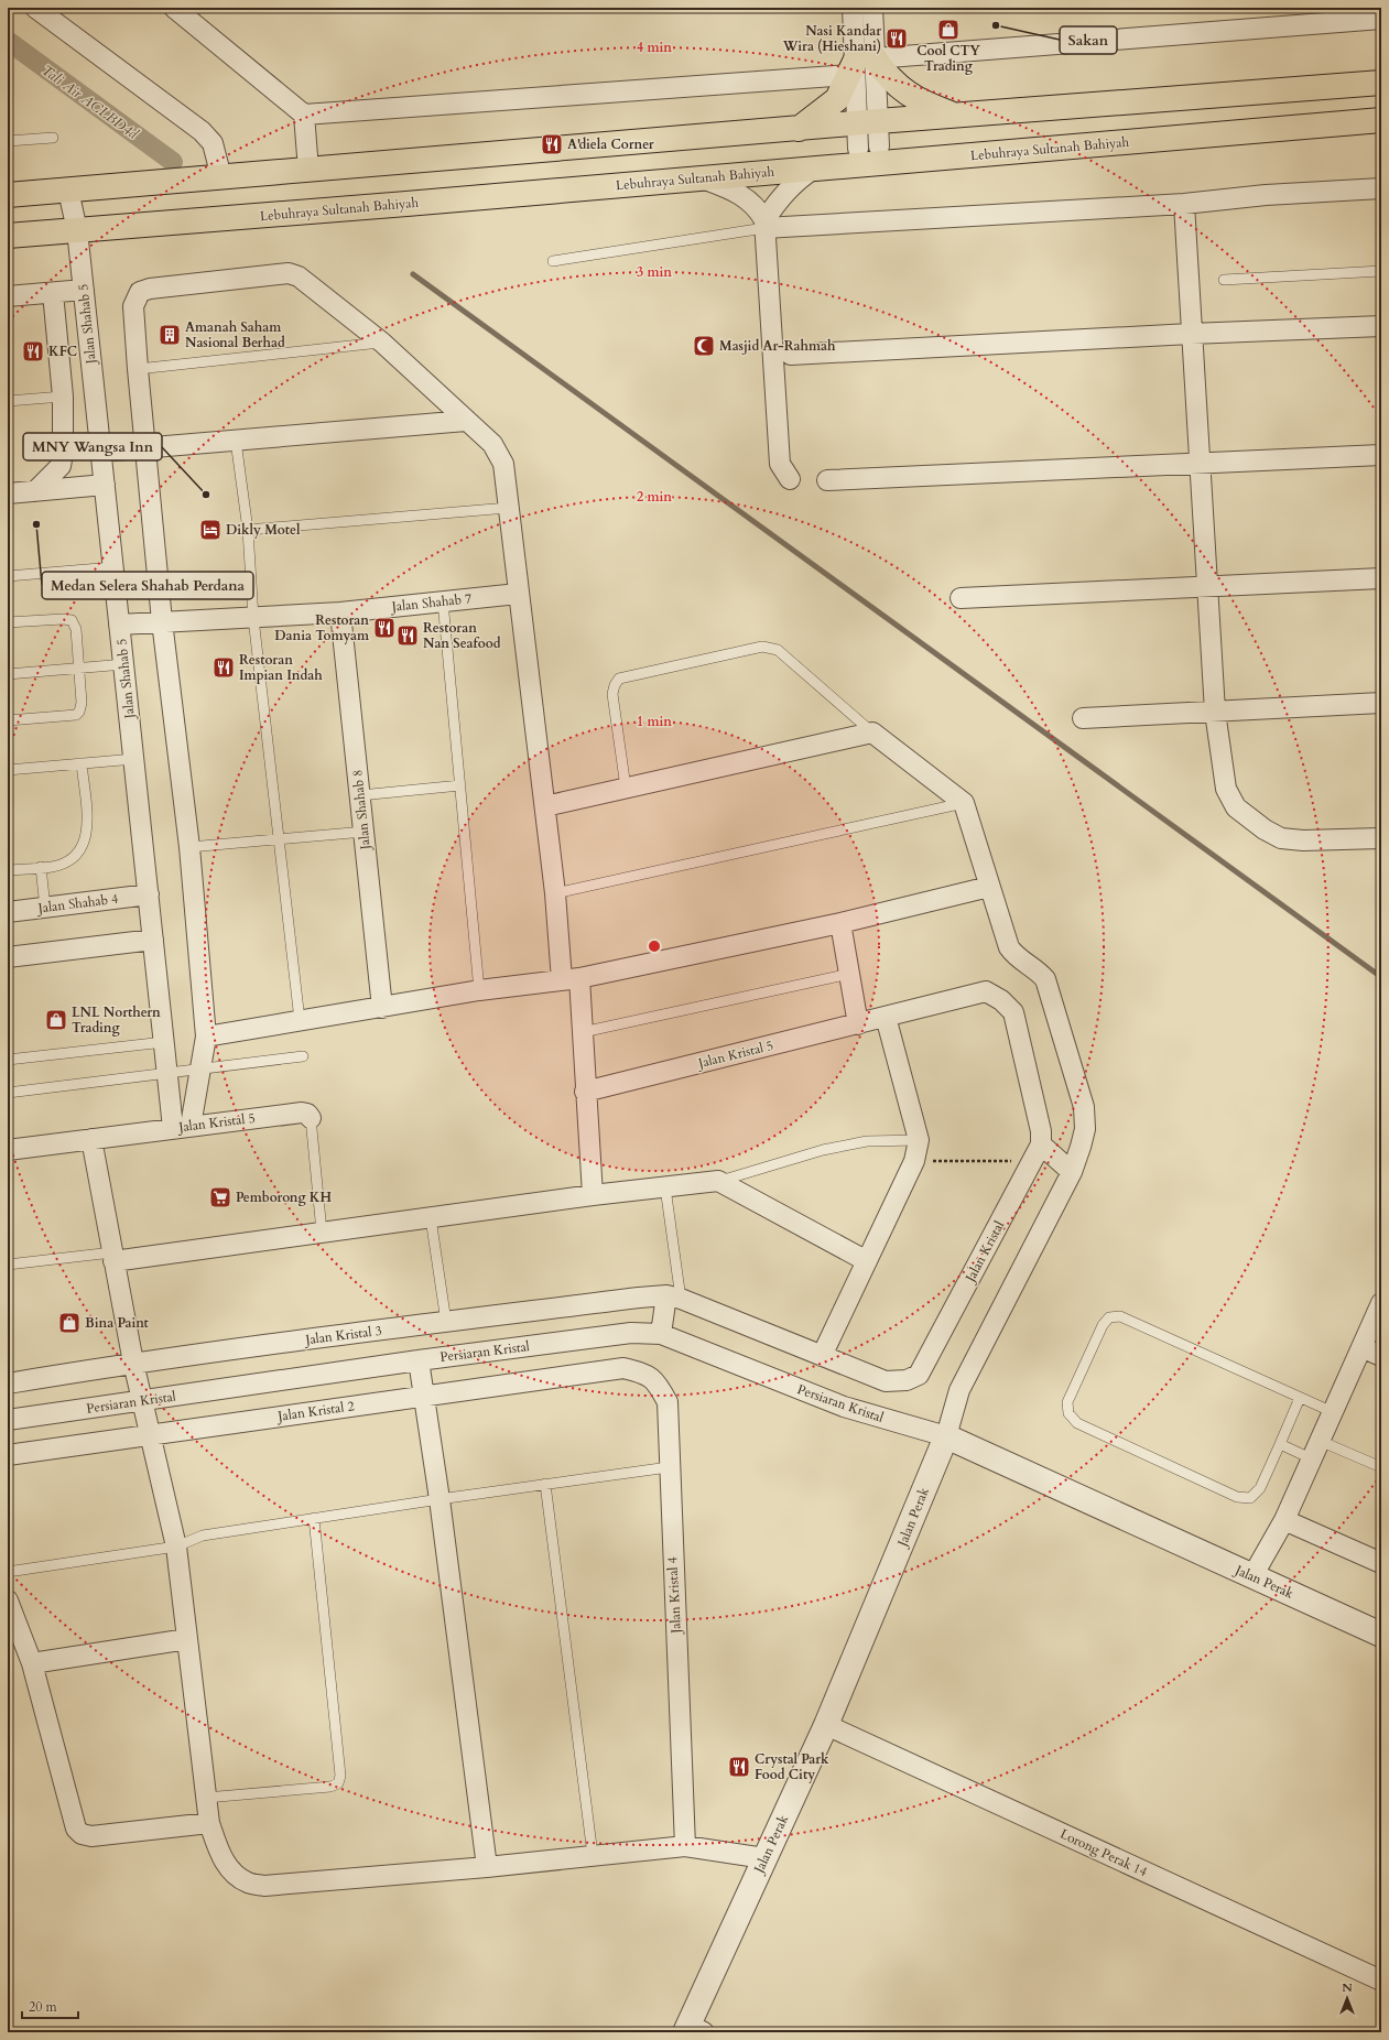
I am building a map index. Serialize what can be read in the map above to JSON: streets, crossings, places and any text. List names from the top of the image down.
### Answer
{
  "streets": {
    "main road": ["Lebuhraya Sultanah Bahiyah"],
    "street": [
      "Jalan Shahab 5",
      "Jalan Shahab 7",
      "Jalan Shahab 8",
      "Jalan Shahab 4",
      "Jalan Kristal 5",
      "Jalan Kristal",
      "Jalan Kristal 3",
      "Persiaran Kristal",
      "Jalan Kristal 2",
      "Jalan Perak",
      "Jalan Kristal 4",
      "Lorong Perak 14"
    ]
  },
  "crossings": [
    ["Lebuhraya Sultanah Bahiyah", "Jalan Shahab 5"],
    ["Jalan Shahab 5", "Jalan Shahab 7"],
    ["Jalan Shahab 5", "Jalan Shahab 4"],
    ["Jalan Shahab 5", "Jalan Kristal 5"],
    ["Jalan Shahab 7", "Jalan Shahab 8"],
    ["Jalan Kristal", "Jalan Kristal 3"],
    ["Persiaran Kristal", "Jalan Perak"],
    ["Jalan Kristal 2", "Jalan Kristal 4"],
    ["Jalan Perak", "Lorong Perak 14"]
  ],
  "water": ["Tali Air ACLBD4d"],
  "places": {
    "other": ["Sakan", "MNY Wangsa Inn", "Medan Selera Shahab Perdana"],
    "shop": ["Cool CTY Trading", "LNL Northern Trading", "Bina Paint"],
    "restaurant": [
      "Nasi Kandar Wira (Hieshani)",
      "A'diela Corner",
      "KFC",
      "Restoran Dania Tomyam",
      "Restoran Nan Seafood",
      "Restoran Impian Indah",
      "Crystal Park Food City"
    ],
    "building": ["Amanah Saham Nasional Berhad"],
    "mosque": ["Masjid Ar-Rahmah"],
    "hotel": ["Dikly Motel"],
    "supermarket": ["Pemborong KH"]
  },
  "scale_bar": "20 m",
  "north": "top",
  "rings": [
    "4 min",
    "3 min",
    "2 min",
    "1 min"
  ]
}
